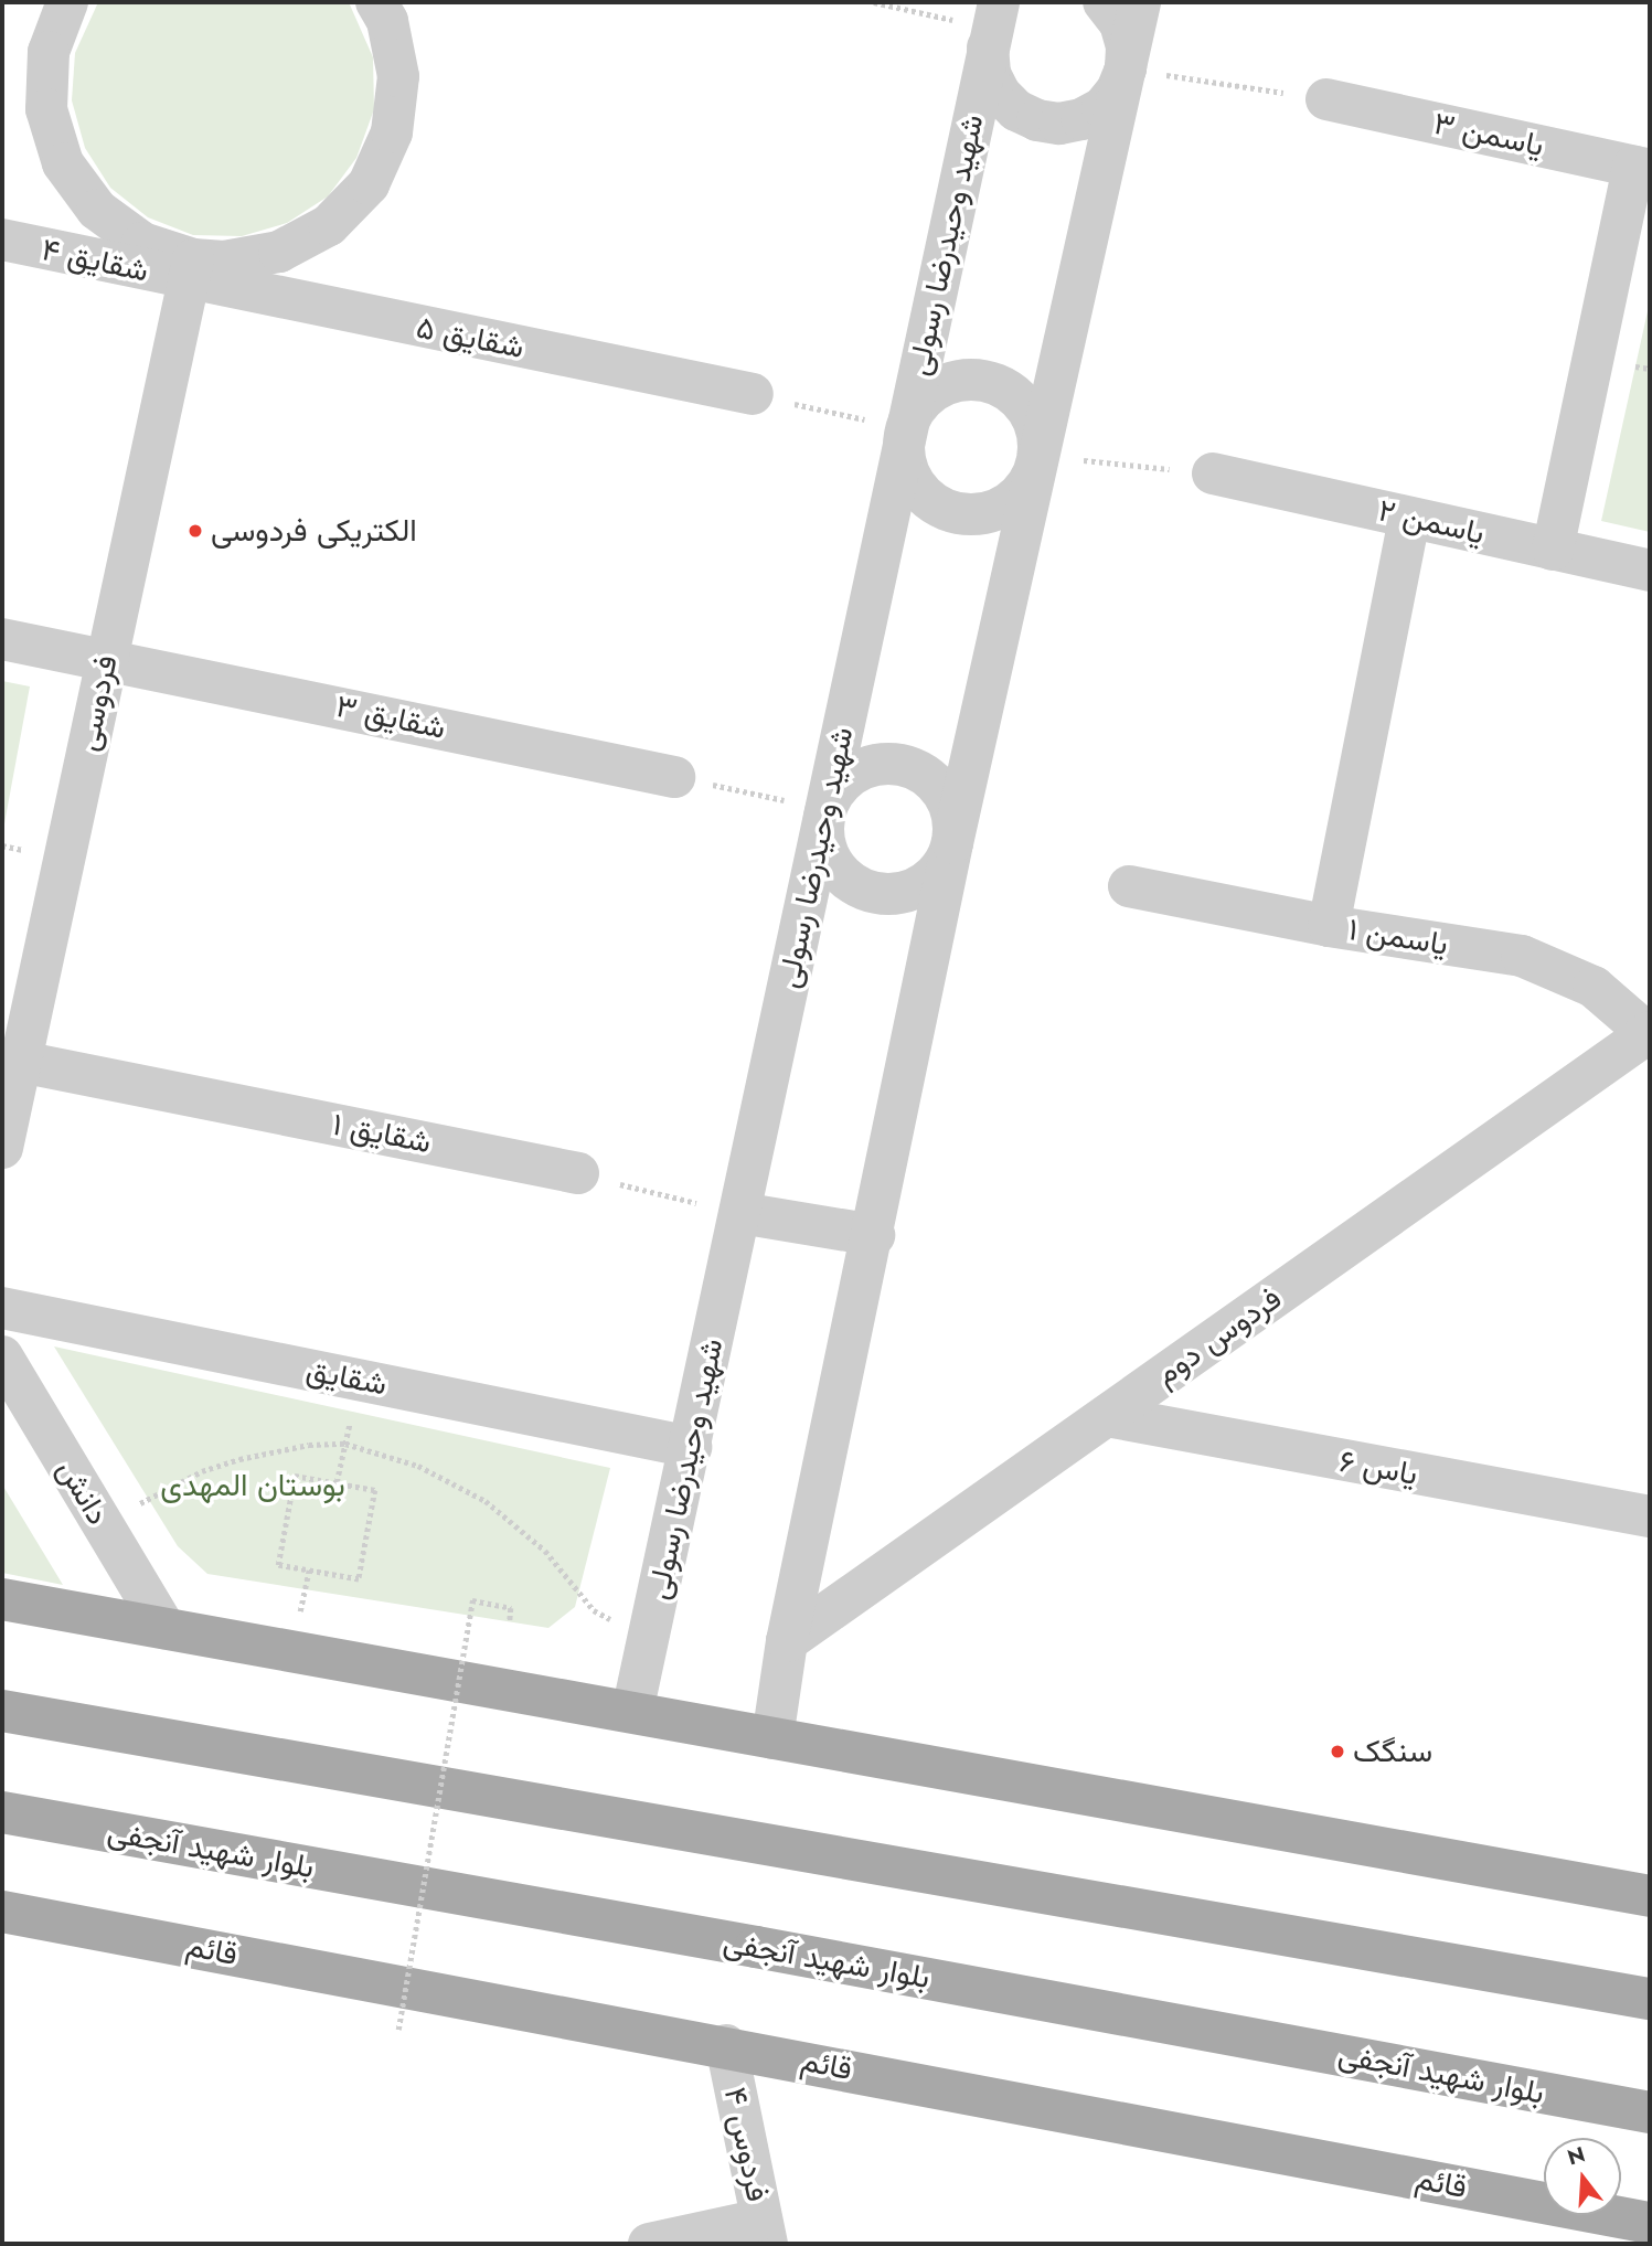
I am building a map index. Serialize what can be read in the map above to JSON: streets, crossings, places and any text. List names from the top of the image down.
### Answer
{
  "streets": {
    "main road": ["بلوار شهید آنجفی", "قائم"],
    "street": [
      "یاسمن ۳",
      "شهید وحیدرضا رسولی",
      "شقایق ۴",
      "شقایق ۵",
      "یاسمن ۲",
      "فردوسی",
      "شقایق ۳",
      "یاسمن ۱",
      "شقایق ۱",
      "فردوس دوم",
      "شقایق",
      "یاس ۶",
      "دانش",
      "فردوس ۴"
    ]
  },
  "crossings": [
    ["شهید وحیدرضا رسولی", "شقایق"],
    ["شقایق ۴", "شقایق ۵"],
    ["شقایق ۴", "فردوسی"],
    ["شقایق ۵", "فردوسی"],
    ["فردوسی", "شقایق ۳"],
    ["فردوسی", "شقایق ۱"],
    ["یاسمن ۱", "فردوس دوم"],
    ["فردوس دوم", "یاس ۶"],
    ["قائم", "فردوس ۴"]
  ],
  "parks": ["بوستان المهدی"],
  "places": ["الکتریکی فردوسی", "سنگک"],
  "north": "top"
}
